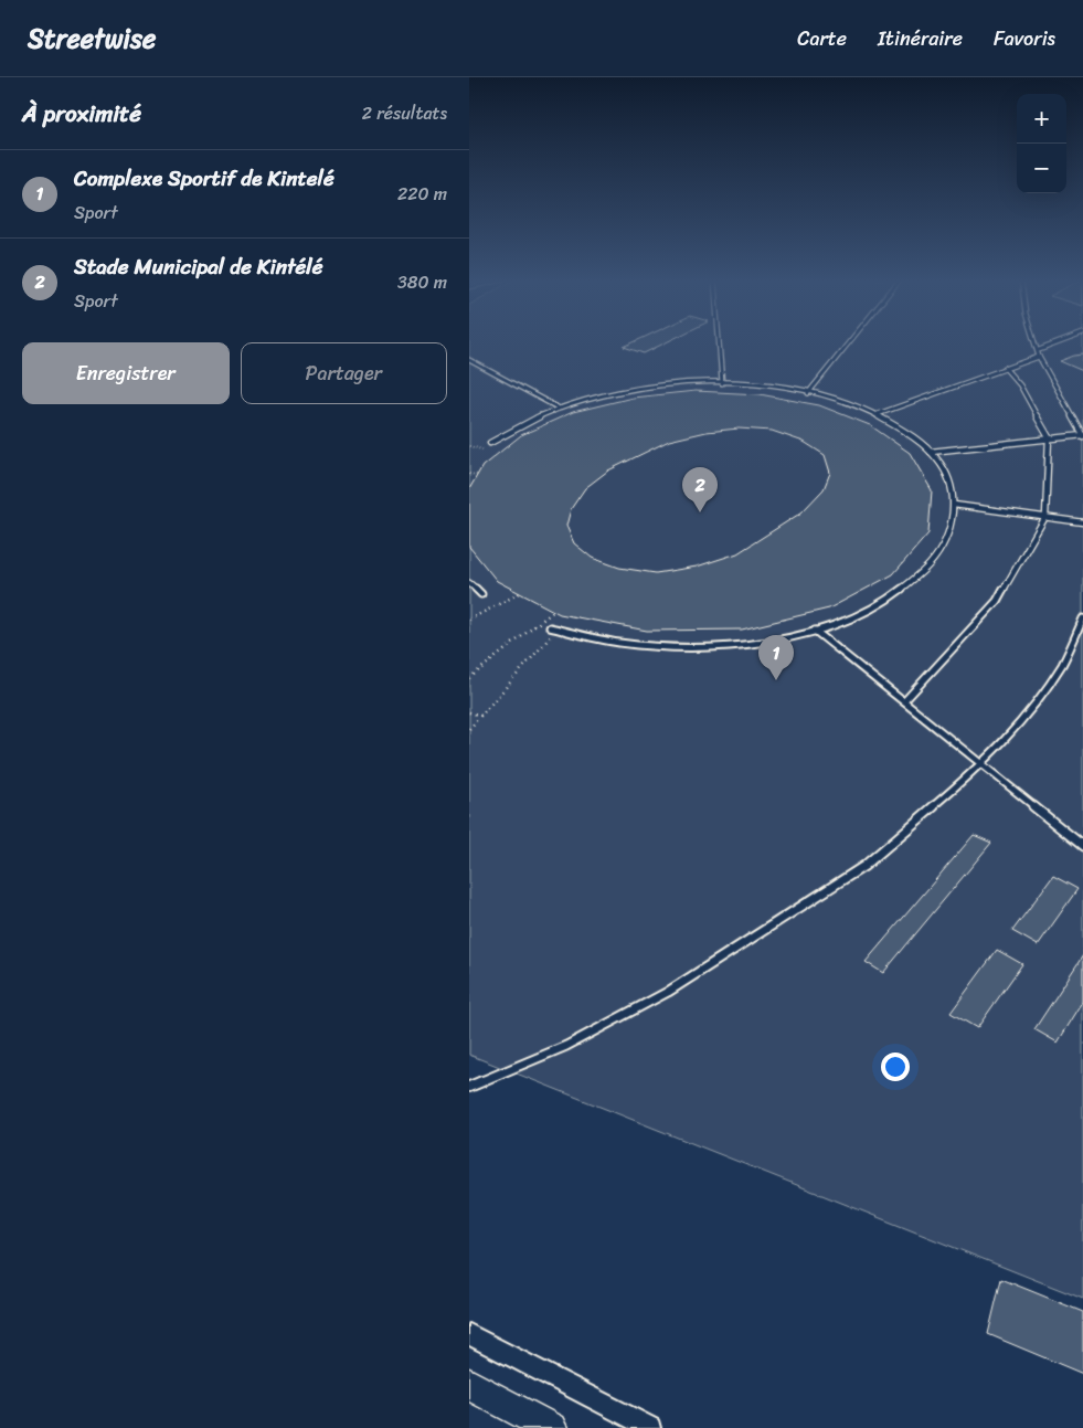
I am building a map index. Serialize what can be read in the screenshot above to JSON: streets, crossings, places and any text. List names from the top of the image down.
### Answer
{
  "page": {
    "header": "Streetwise",
    "nav": ["Carte", "Itinéraire", "Favoris"],
    "heading": ["À proximité", "2 résultats"],
    "map_buttons": ["+", "−"],
    "list": [
      {
        "mark": "1",
        "name": "Complexe Sportif de Kintelé",
        "note": "Sport",
        "value": "220 m"
      },
      {
        "mark": "2",
        "name": "Stade Municipal de Kintélé",
        "note": "Sport",
        "value": "380 m"
      }
    ],
    "buttons": ["Enregistrer", "Partager"],
    "pins": ["2", "1"]
  }
}
